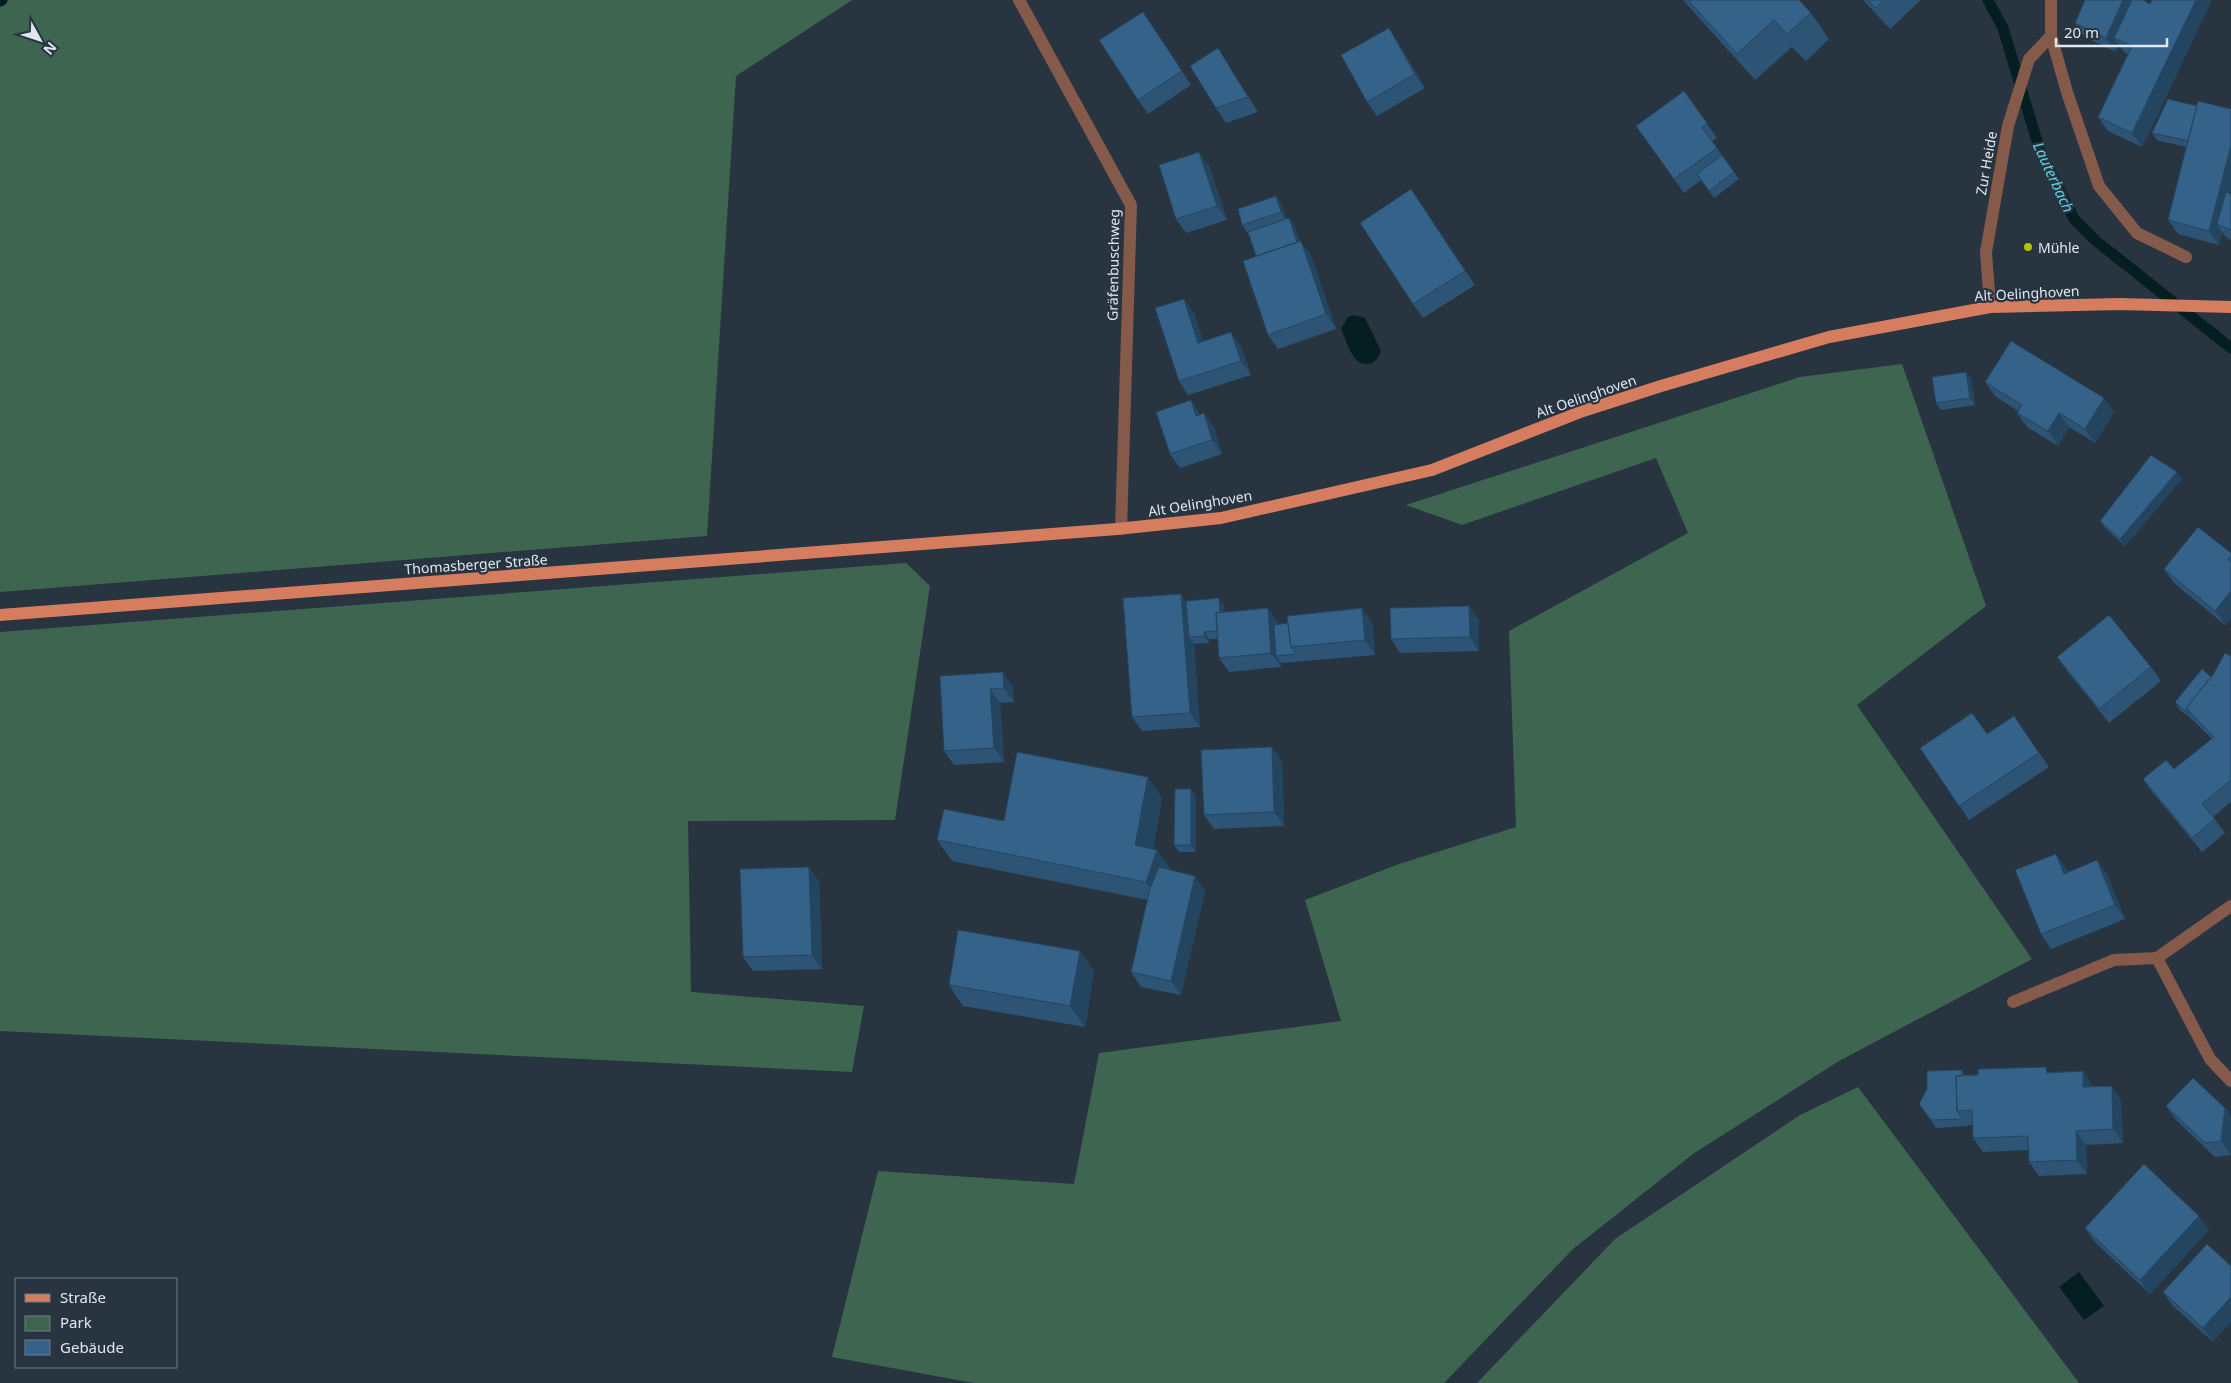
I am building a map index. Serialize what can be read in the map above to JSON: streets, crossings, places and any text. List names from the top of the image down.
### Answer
{
  "streets": {
    "main road": ["Alt Oelinghoven", "Thomasberger Straße"],
    "street": ["Zur Heide", "Gräfenbuschweg"]
  },
  "crossings": [
    ["Zur Heide", "Alt Oelinghoven"],
    ["Gräfenbuschweg", "Alt Oelinghoven"],
    ["Alt Oelinghoven", "Thomasberger Straße"]
  ],
  "water": ["Lauterbach"],
  "places": ["Mühle"],
  "legend": ["Straße", "Park", "Gebäude"],
  "scale_bar": "20 m",
  "north": "bottom right"
}
